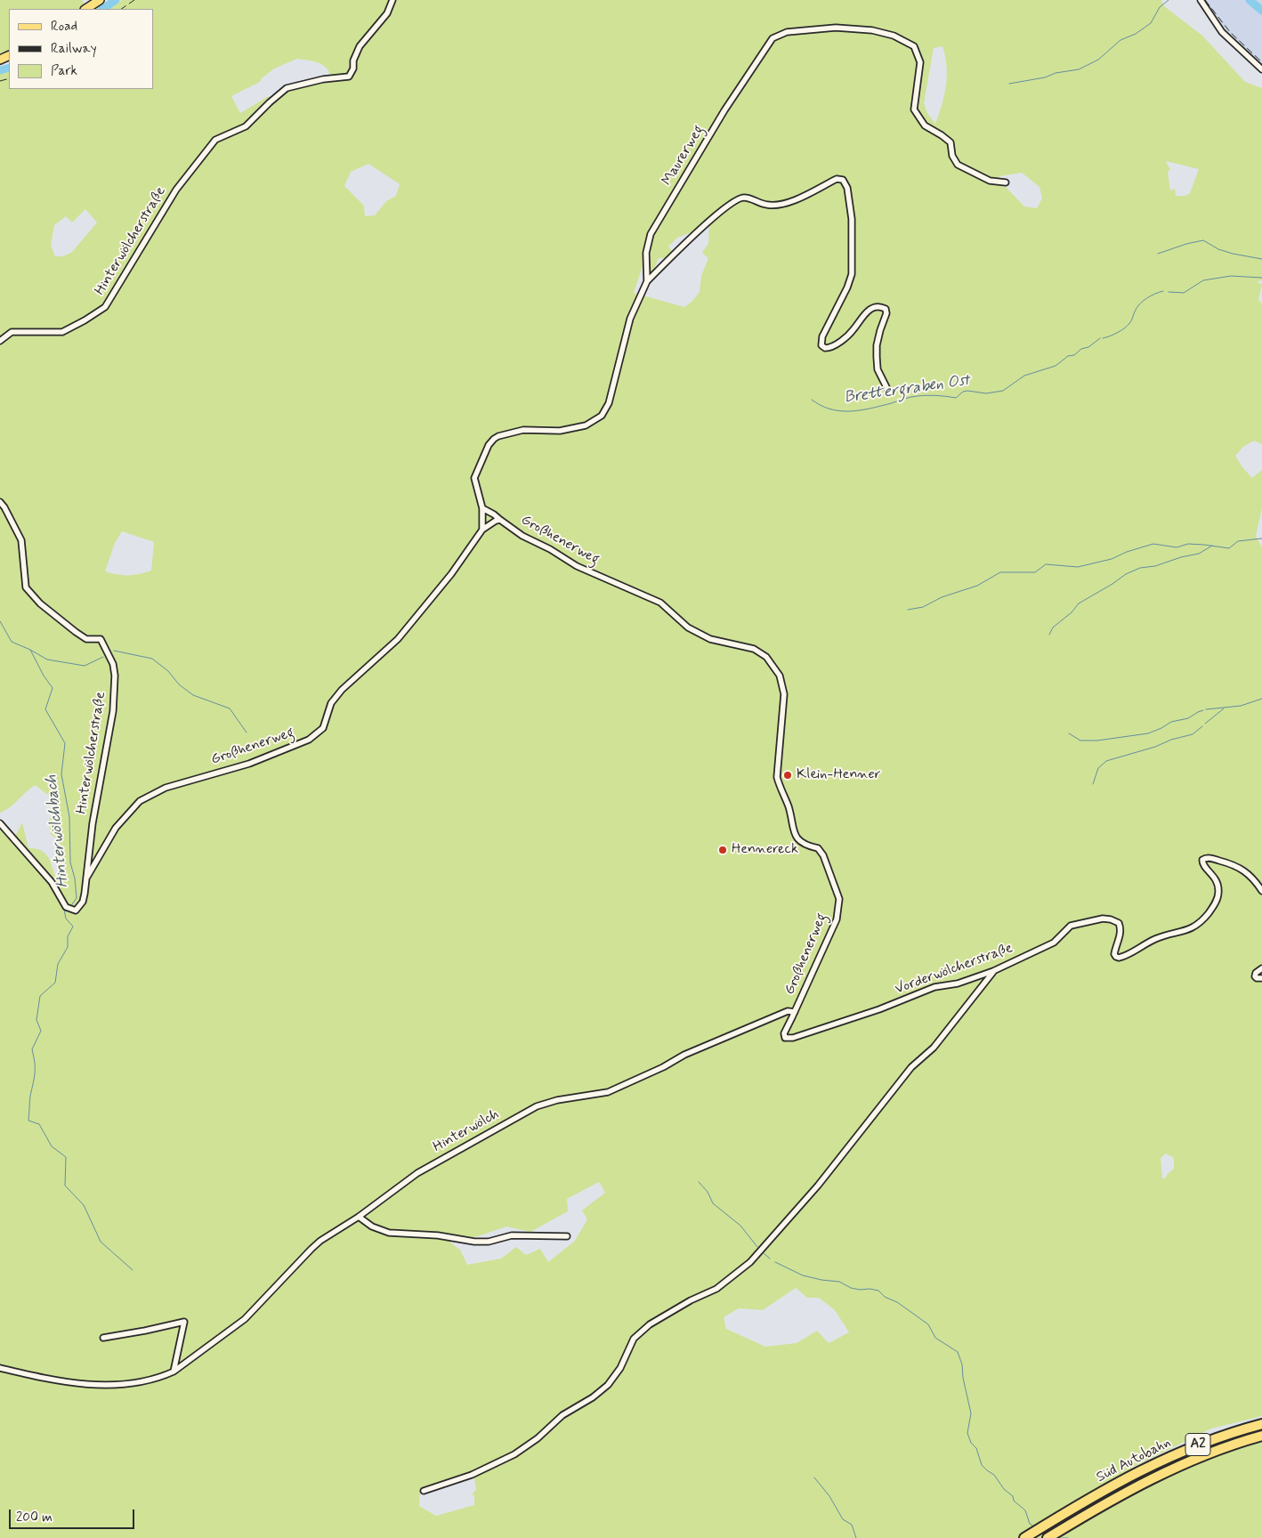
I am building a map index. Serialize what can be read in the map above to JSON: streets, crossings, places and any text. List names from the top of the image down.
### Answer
{
  "streets": {
    "highway": ["A2", "Süd Autobahn"],
    "street": [
      "Maurerweg",
      "Hinterwölcherstraße",
      "Großhenerweg",
      "Vorderwölcherstraße",
      "Hinterwölch"
    ]
  },
  "crossings": [
    ["Maurerweg", "Großhenerweg"],
    ["Hinterwölcherstraße", "Großhenerweg"],
    ["Großhenerweg", "Vorderwölcherstraße"],
    ["Großhenerweg", "Hinterwölch"],
    ["Vorderwölcherstraße", "Hinterwölch"]
  ],
  "water": ["Brettergraben Ost", "Hinterwölchbach"],
  "places": ["Klein-Henner", "Hennereck"],
  "legend": ["Road", "Railway", "Park"],
  "scale_bar": "200 m"
}
